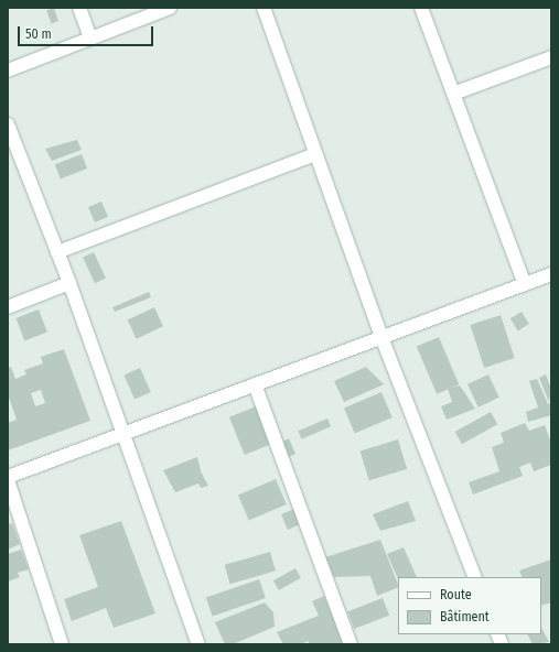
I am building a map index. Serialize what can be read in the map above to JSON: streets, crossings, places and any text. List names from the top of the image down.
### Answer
{
  "legend": ["Route", "Bâtiment"],
  "scale_bar": "50 m"
}
